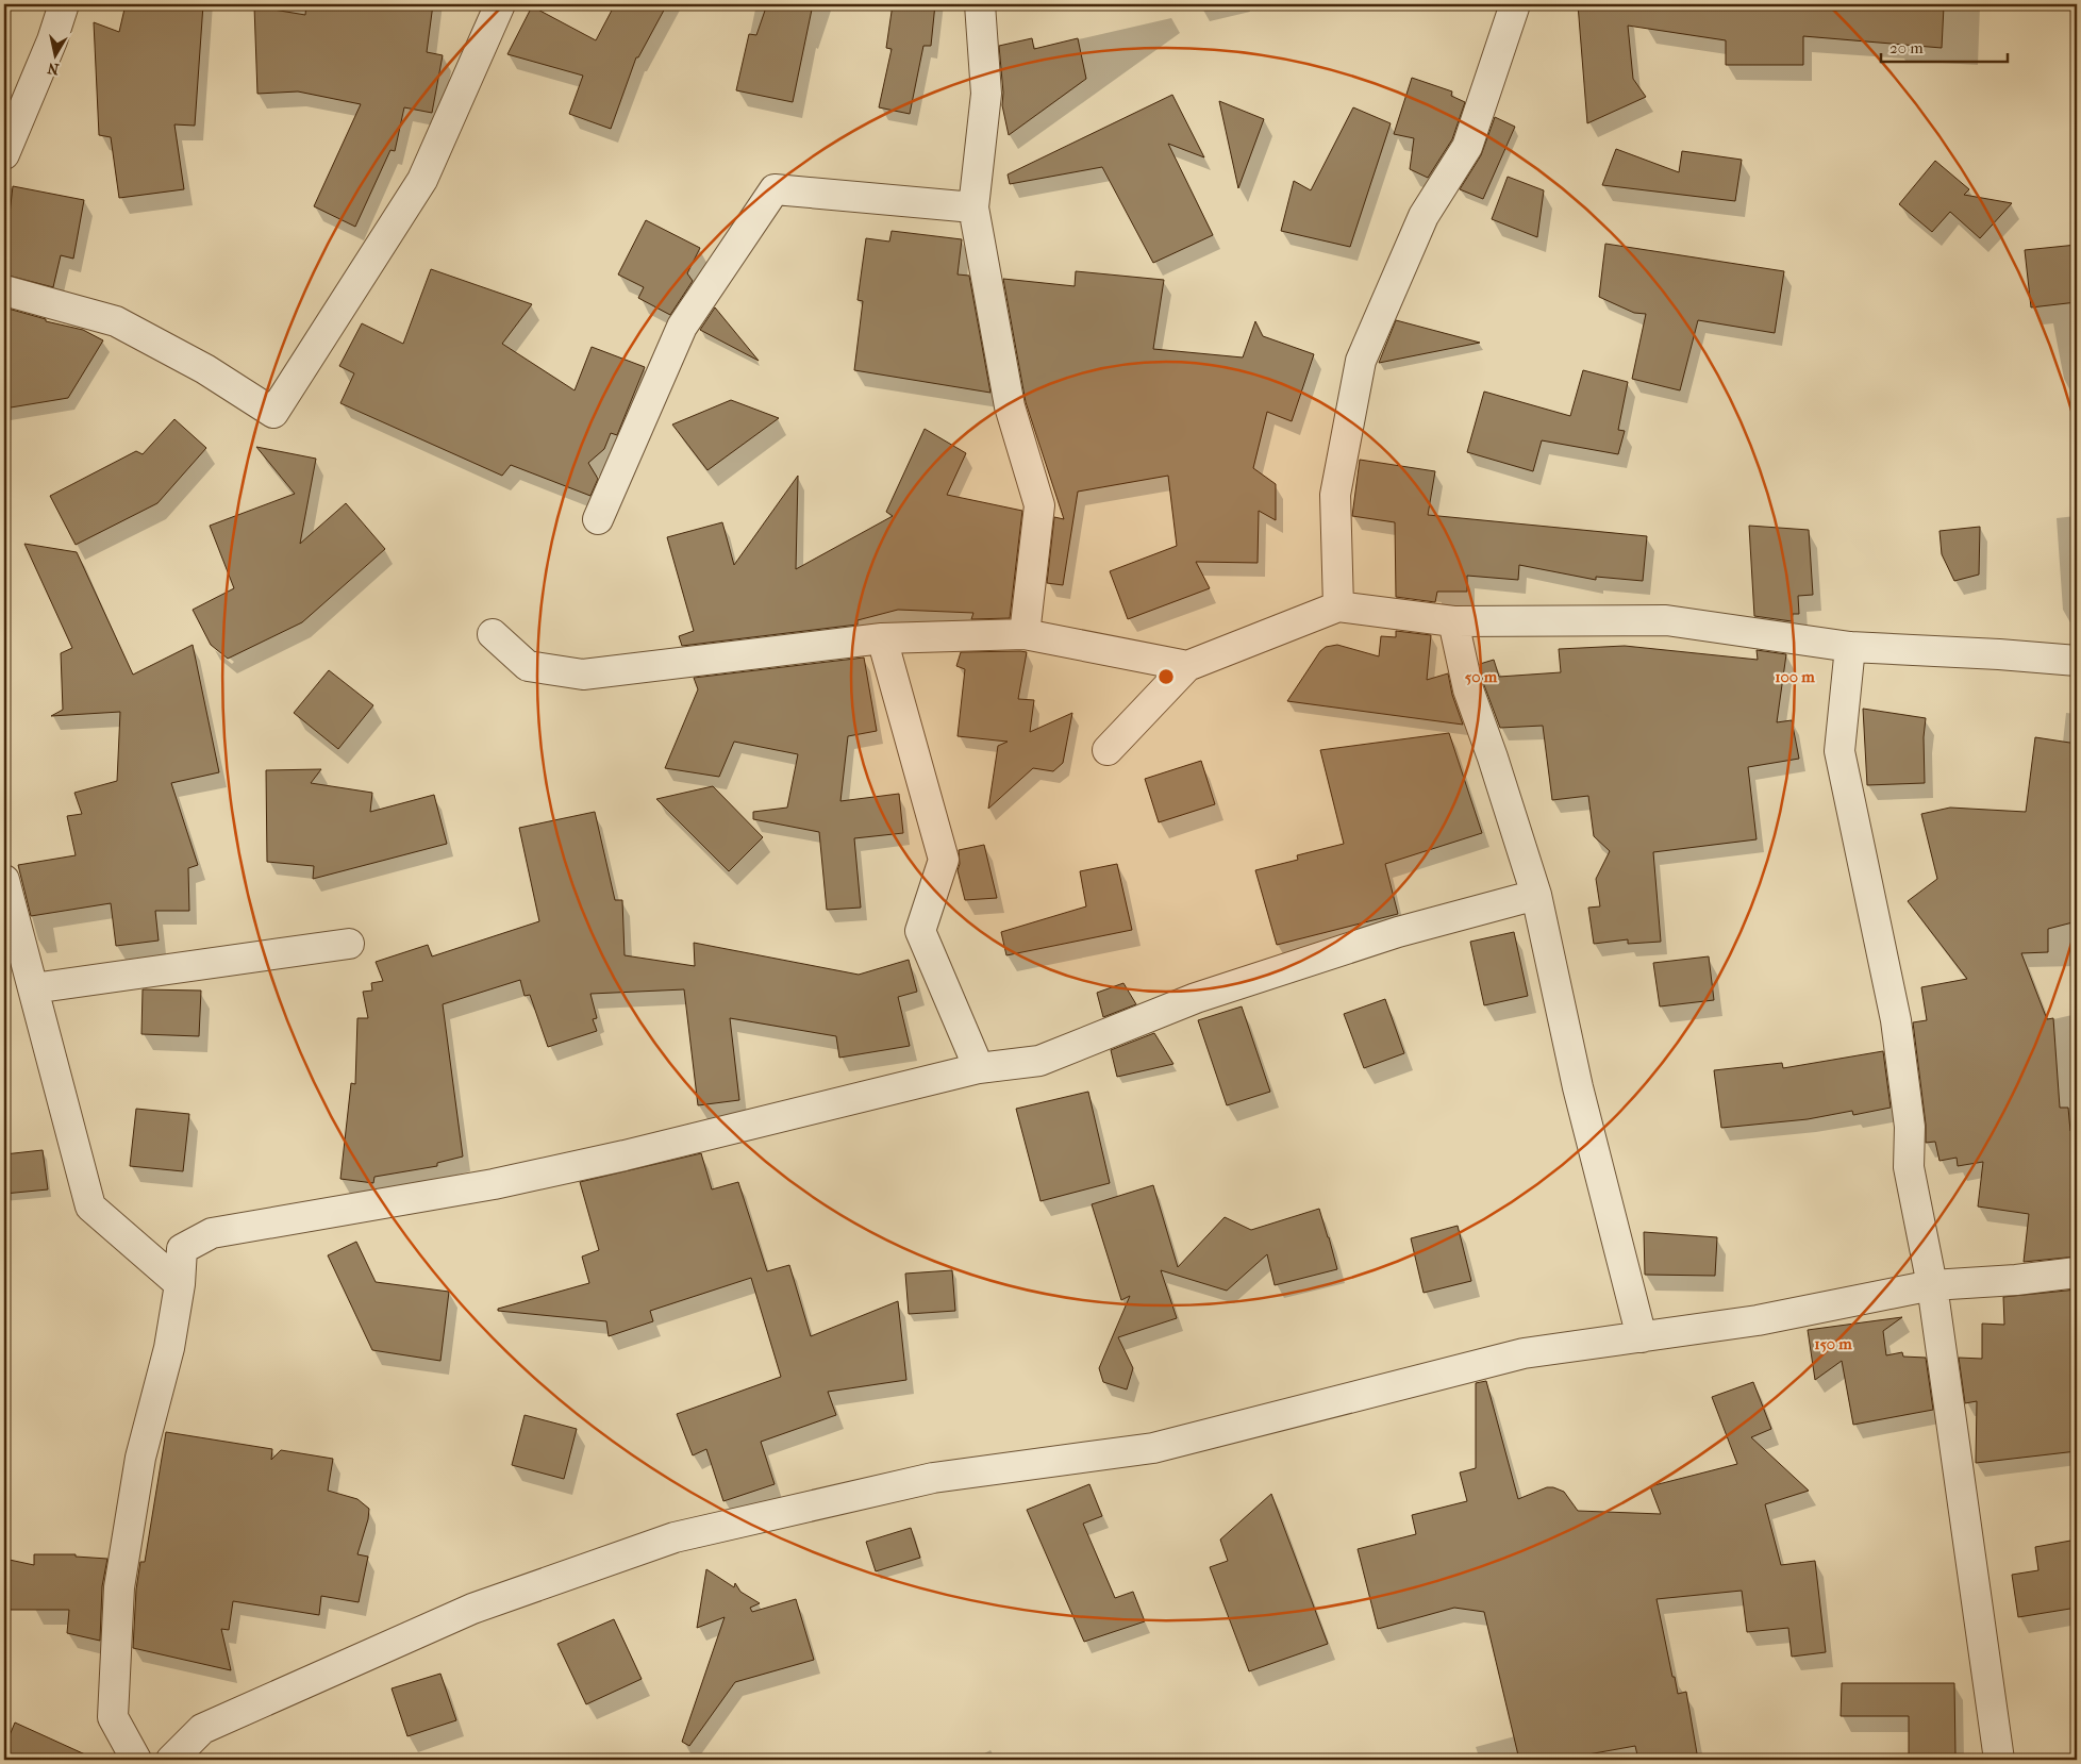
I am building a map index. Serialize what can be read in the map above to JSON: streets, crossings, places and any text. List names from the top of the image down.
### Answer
{
  "scale_bar": "20 m",
  "north": "bottom",
  "rings": ["50 m", "100 m", "150 m"]
}
